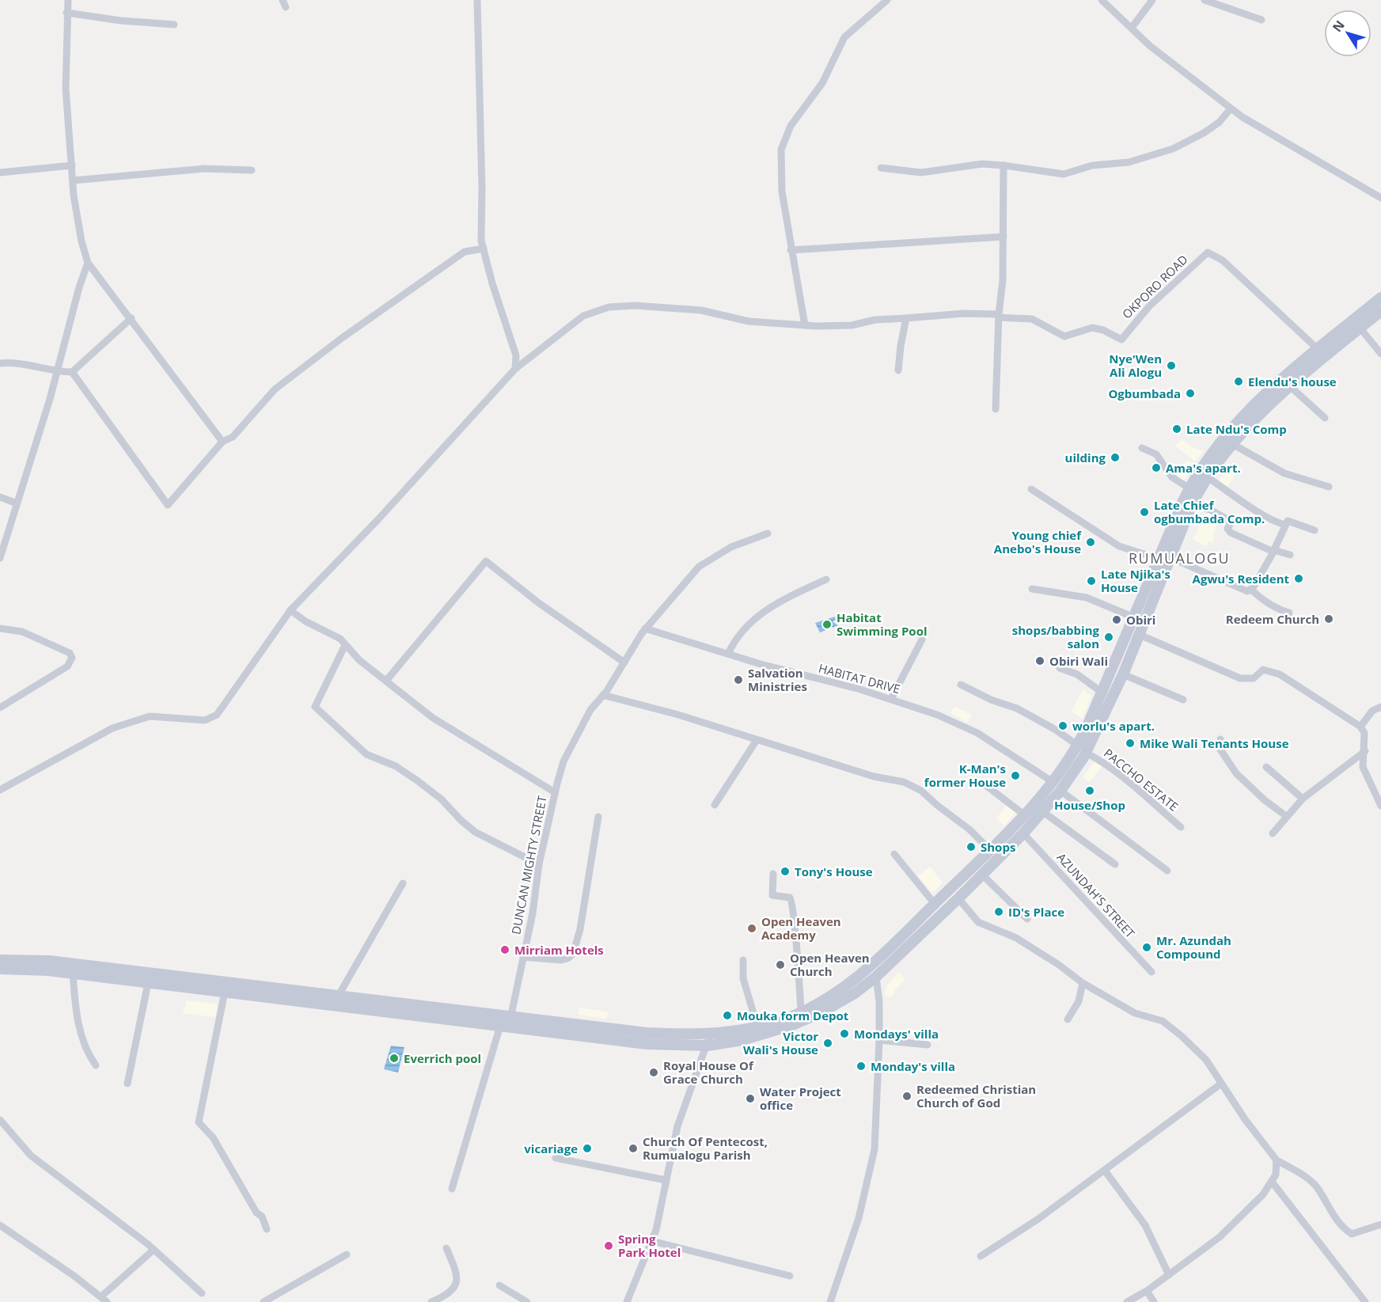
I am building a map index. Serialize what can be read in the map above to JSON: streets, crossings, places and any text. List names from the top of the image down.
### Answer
{
  "streets": {
    "street": [
      "OKPORO ROAD",
      "HABITAT DRIVE",
      "PACCHO ESTATE",
      "DUNCAN MIGHTY STREET",
      "AZUNDAH'S STREET"
    ]
  },
  "crossings": [
    ["HABITAT DRIVE", "DUNCAN MIGHTY STREET"]
  ],
  "districts": ["RUMUALOGU"],
  "places": [
    "Nye'Wen Ali Alogu",
    "Elendu's house",
    "Ogbumbada",
    "Late Ndu's Comp",
    "uilding",
    "Ama's apart.",
    "Late Chief ogbumbada Comp.",
    "Young chief Anebo's House",
    "Agwu's Resident",
    "Late Njika's House",
    "Redeem Church",
    "Obiri",
    "Habitat Swimming Pool",
    "shops/babbing salon",
    "Obiri Wali",
    "Salvation Ministries",
    "worlu's apart.",
    "Mike Wali Tenants House",
    "K-Man's former House",
    "House/Shop",
    "Shops",
    "Tony's House",
    "ID's Place",
    "Open Heaven Academy",
    "Mr. Azundah Compound",
    "Mirriam Hotels",
    "Open Heaven Church",
    "Mouka form Depot",
    "Mondays' villa",
    "Victor Wali's House",
    "Everrich pool",
    "Monday's villa",
    "Royal House Of Grace Church",
    "Redeemed Christian Church of God",
    "Water Project office",
    "vicariage",
    "Church Of Pentecost, Rumualogu Parish",
    "Spring Park Hotel"
  ],
  "north": "top left"
}
